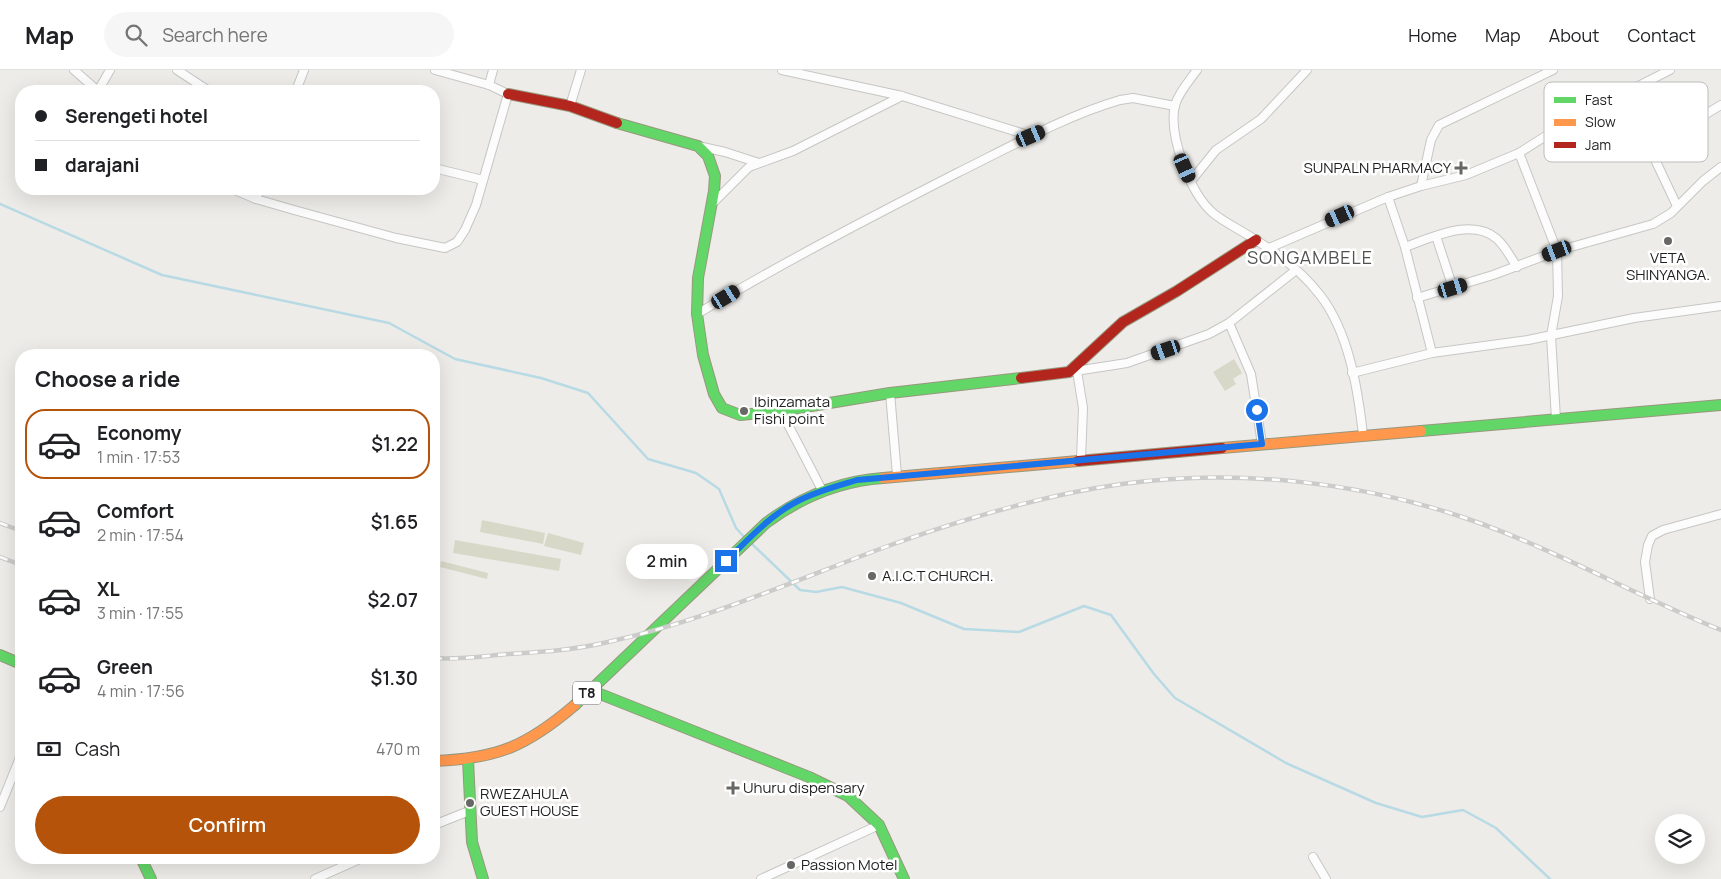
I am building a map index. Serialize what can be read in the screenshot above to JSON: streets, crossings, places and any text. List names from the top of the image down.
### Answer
{
  "streets": {
    "main road": ["T8"]
  },
  "districts": ["SONGAMBELE"],
  "places": {
    "health": ["SUNPALN PHARMACY", "Uhuru dispensary"],
    "other": [
      "VETA SHINYANGA.",
      "Ibinzamata Fishi point",
      "A.I.C.T CHURCH.",
      "RWEZAHULA GUEST HOUSE",
      "Passion Motel"
    ]
  },
  "legend": ["Fast", "Slow", "Jam"],
  "page": {
    "header": "Map",
    "search": "Search here",
    "nav": [
      "Home",
      "Map",
      "About",
      "Contact"
    ],
    "banner": ["Serengeti hotel", "darajani"],
    "heading": "Choose a ride",
    "list": [
      {
        "name": "Economy",
        "note": "1 min · 17:53",
        "value": "$1.22"
      },
      {
        "name": "Comfort",
        "note": "2 min · 17:54",
        "value": "$1.65"
      },
      {
        "name": "XL",
        "note": "3 min · 17:55",
        "value": "$2.07"
      },
      {
        "name": "Green",
        "note": "4 min · 17:56",
        "value": "$1.30"
      }
    ],
    "bubble": "2 min",
    "pay": ["Cash", "470 m"],
    "buttons": "Confirm"
  }
}
